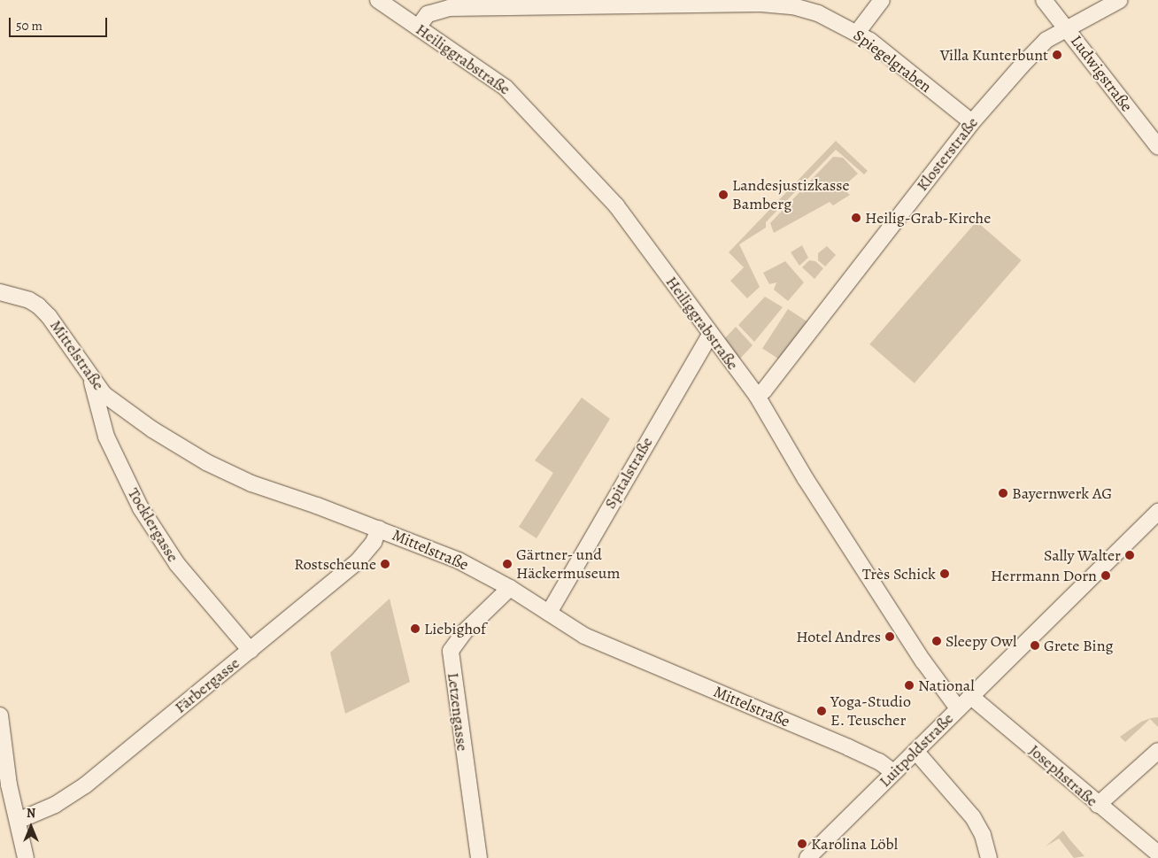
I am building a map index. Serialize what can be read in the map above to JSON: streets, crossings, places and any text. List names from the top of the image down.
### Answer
{
  "streets": {
    "street": [
      "Heiliggrabstraße",
      "Spiegelgraben",
      "Ludwigstraße",
      "Klosterstraße",
      "Mittelstraße",
      "Spitalstraße",
      "Tocklergasse",
      "Färbergasse",
      "Letzengasse",
      "Luitpoldstraße",
      "Josephstraße"
    ]
  },
  "crossings": [
    ["Heiliggrabstraße", "Spiegelgraben"],
    ["Heiliggrabstraße", "Klosterstraße"],
    ["Heiliggrabstraße", "Spitalstraße"],
    ["Heiliggrabstraße", "Luitpoldstraße"],
    ["Spiegelgraben", "Klosterstraße"],
    ["Ludwigstraße", "Klosterstraße"],
    ["Mittelstraße", "Spitalstraße"],
    ["Mittelstraße", "Tocklergasse"],
    ["Mittelstraße", "Färbergasse"],
    ["Mittelstraße", "Letzengasse"],
    ["Mittelstraße", "Luitpoldstraße"],
    ["Tocklergasse", "Färbergasse"],
    ["Luitpoldstraße", "Josephstraße"]
  ],
  "places": [
    "Villa Kunterbunt",
    "Landesjustizkasse Bamberg",
    "Heilig-Grab-Kirche",
    "Bayernwerk AG",
    "Sally Walter",
    "Rostscheune",
    "Gärtner- und Häckermuseum",
    "Très Schick",
    "Herrmann Dorn",
    "Liebighof",
    "Hotel Andres",
    "Sleepy Owl",
    "Grete Bing",
    "National",
    "Yoga-Studio E. Teuscher",
    "Karolina Löbl"
  ],
  "scale_bar": "50 m",
  "north": "top"
}
